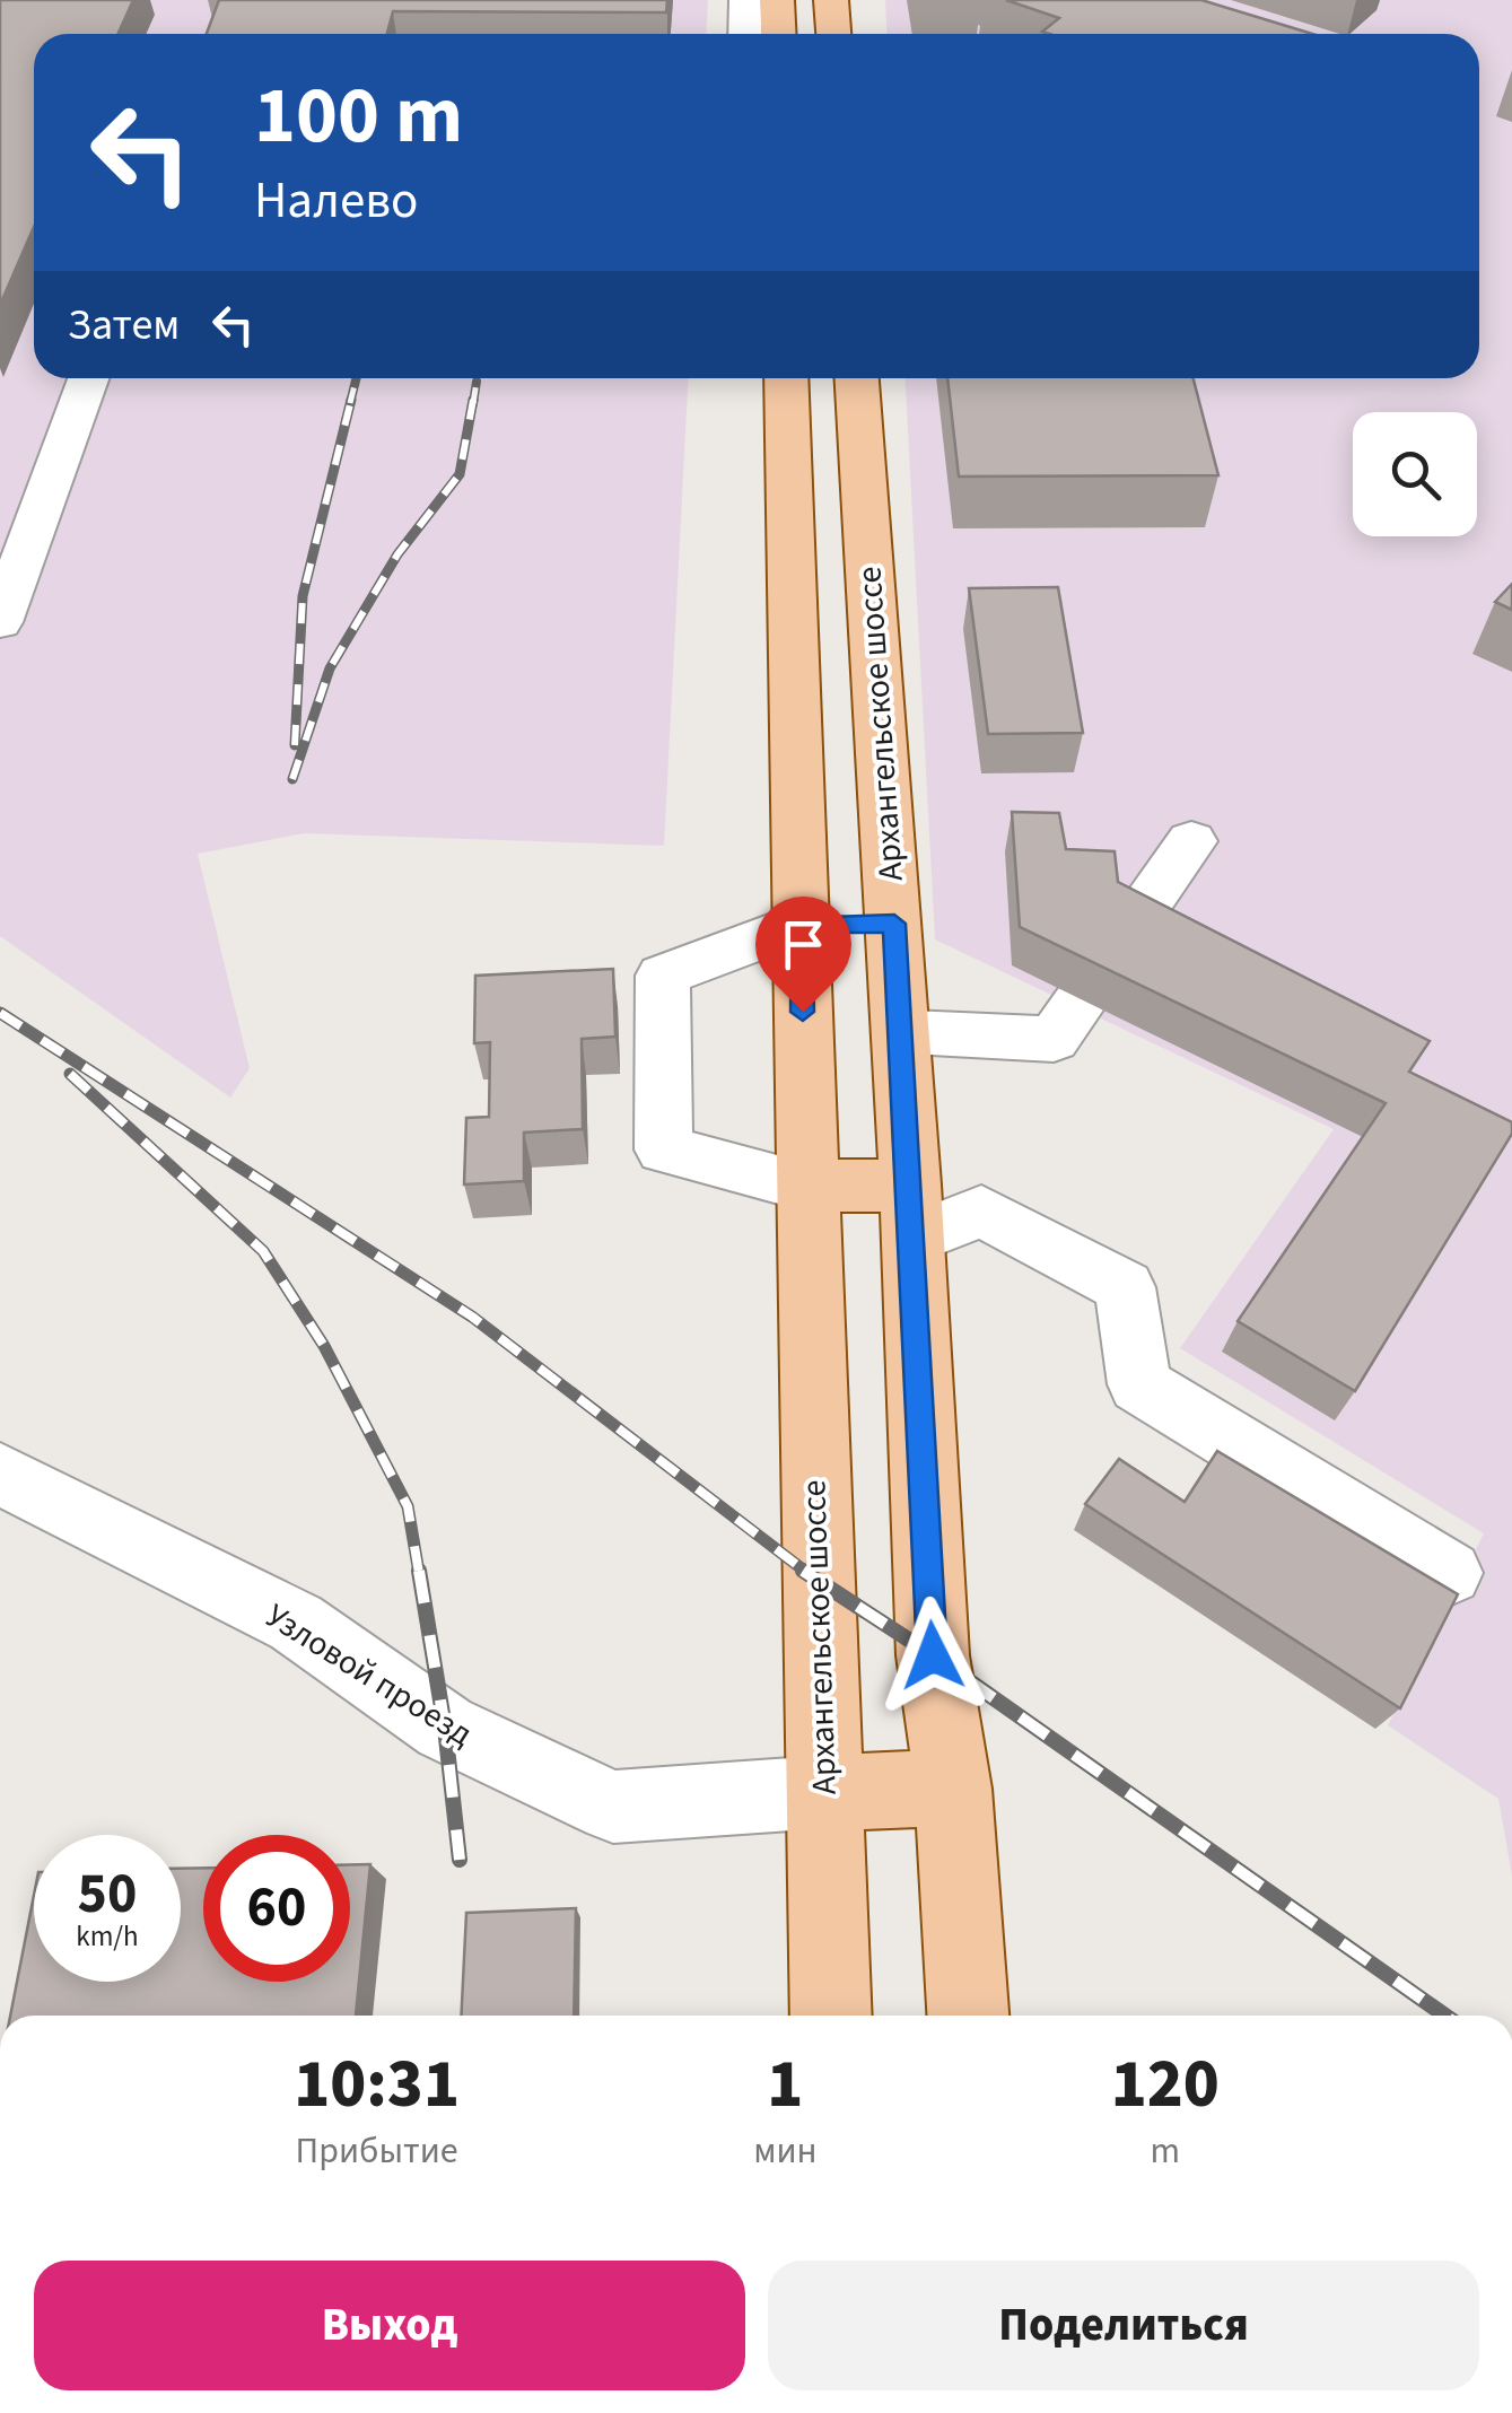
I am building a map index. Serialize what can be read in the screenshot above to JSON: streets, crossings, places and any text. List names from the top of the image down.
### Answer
{
  "streets": {
    "main road": ["Архангельское шоссе"],
    "street": ["Узловой проезд"]
  },
  "crossings": [
    ["Архангельское шоссе", "Узловой проезд"]
  ],
  "page": {
    "turn": ["100 m", "Налево"],
    "then": "Затем",
    "speed": "50 km/h",
    "limit": "60",
    "eta": [
      "10:31",
      "Прибытие",
      "1",
      "мин",
      "120",
      "m"
    ],
    "buttons": ["Выход", "Поделиться"]
  }
}
